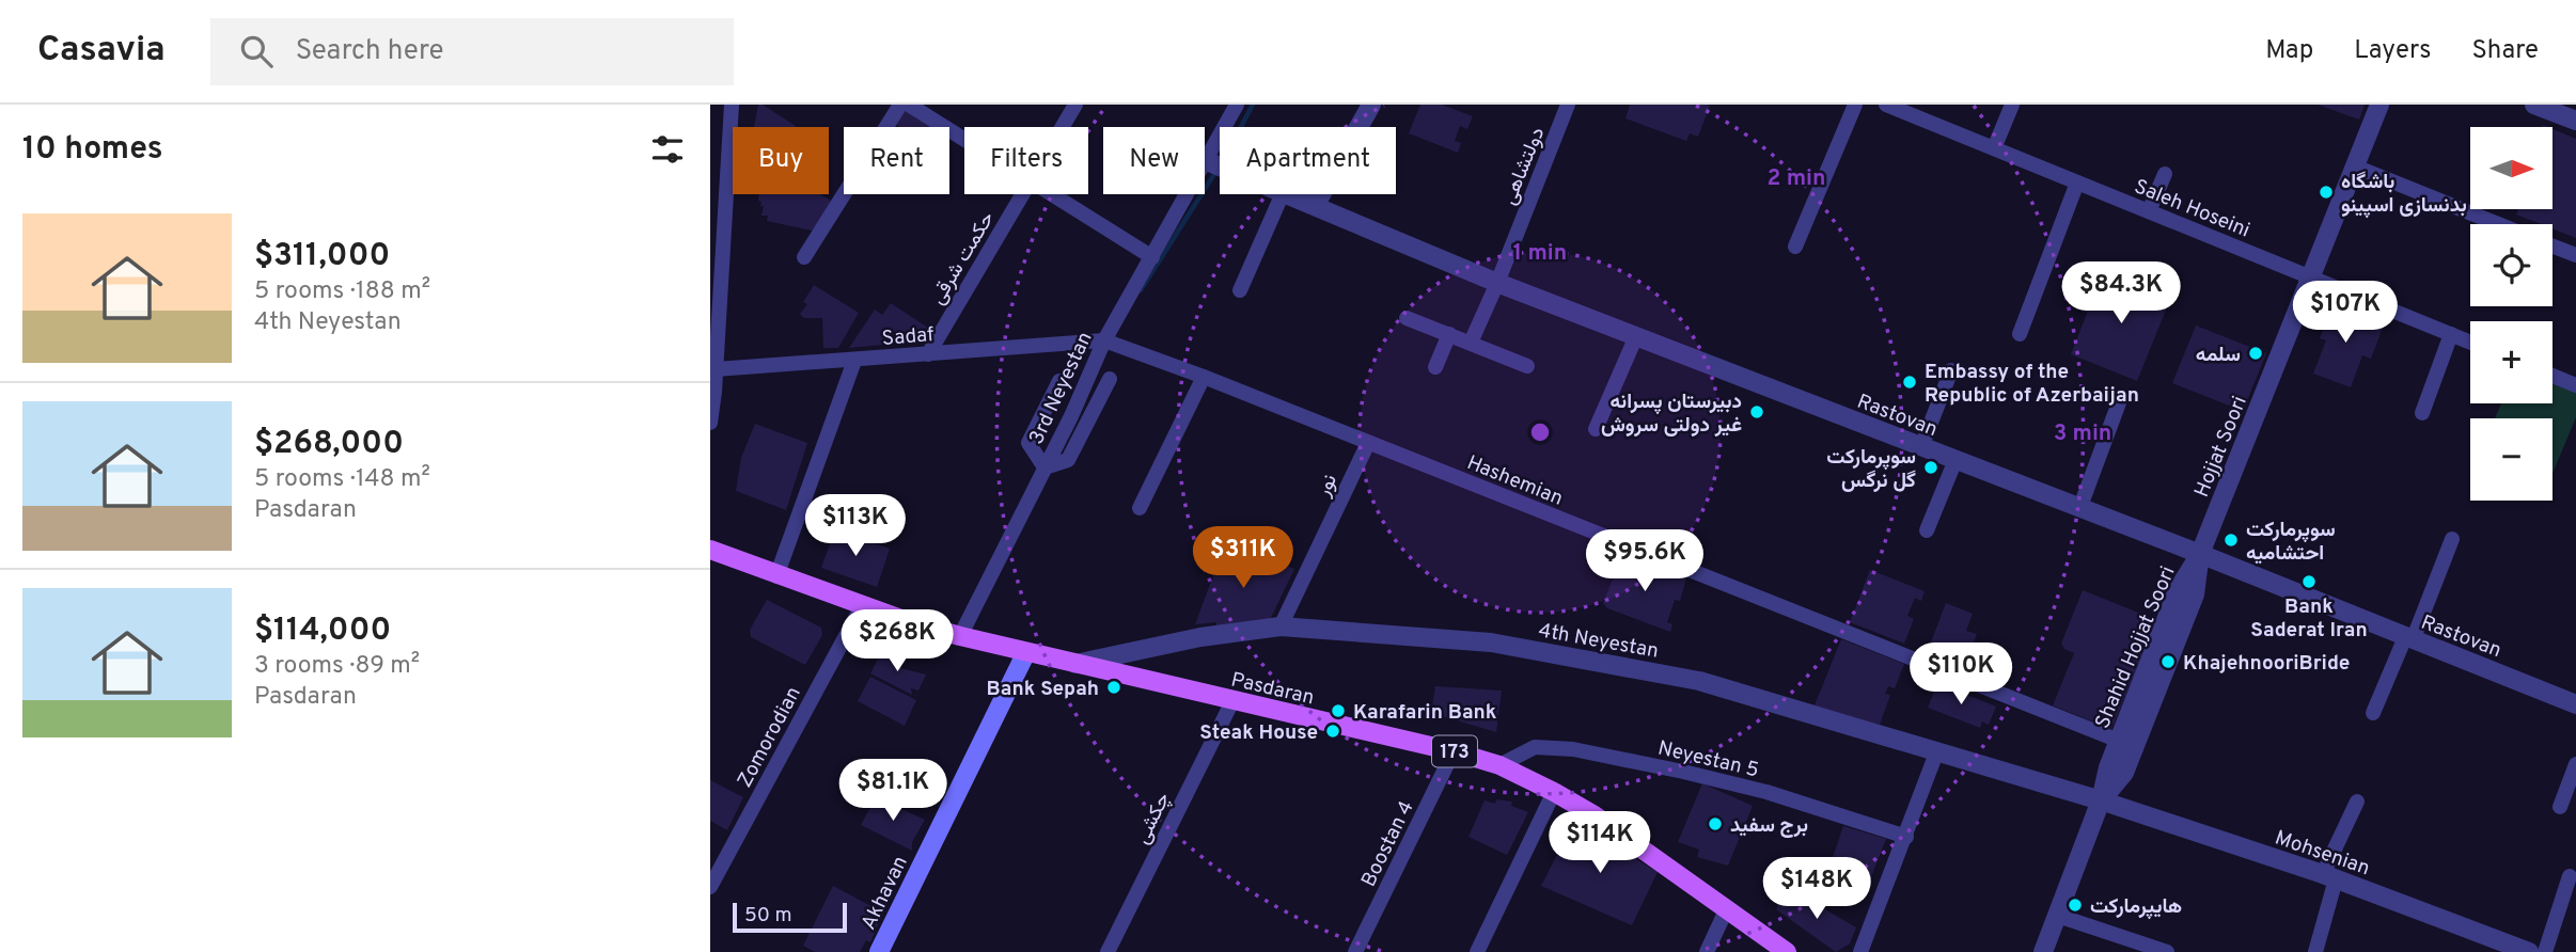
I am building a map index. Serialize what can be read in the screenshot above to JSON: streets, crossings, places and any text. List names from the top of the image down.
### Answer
{
  "streets": {
    "main road": ["Pasdaran", "173", "Akhavan"],
    "street": [
      "دولتشاهی",
      "Saleh Hoseini",
      "حکمت شرقی",
      "Sadaf",
      "3rd Neyestan",
      "Rastovan",
      "Hojjat Soori",
      "Hashemian",
      "نور",
      "4th Neyestan",
      "Shahid Hojjat Soori",
      "Zomorodian",
      "Neyestan 5",
      "چکشی",
      "Boostan 4",
      "Mohsenian"
    ]
  },
  "crossings": [
    ["دولتشاهی", "Rastovan"],
    ["Saleh Hoseini", "Hojjat Soori"],
    ["حکمت شرقی", "Sadaf"],
    ["Sadaf", "3rd Neyestan"],
    ["Sadaf", "Hashemian"],
    ["3rd Neyestan", "Rastovan"],
    ["3rd Neyestan", "Hashemian"],
    ["3rd Neyestan", "Pasdaran"],
    ["Rastovan", "Hojjat Soori"],
    ["Rastovan", "Shahid Hojjat Soori"],
    ["Hojjat Soori", "Shahid Hojjat Soori"],
    ["Hashemian", "نور"],
    ["Hashemian", "Shahid Hojjat Soori"],
    ["نور", "4th Neyestan"],
    ["4th Neyestan", "Shahid Hojjat Soori"],
    ["4th Neyestan", "Pasdaran"],
    ["4th Neyestan", "Mohsenian"],
    ["Shahid Hojjat Soori", "Mohsenian"],
    ["Pasdaran", "Zomorodian"],
    ["Pasdaran", "Neyestan 5"],
    ["Pasdaran", "چکشی"],
    ["Pasdaran", "Boostan 4"],
    ["Pasdaran", "Akhavan"]
  ],
  "places": [
    "باشگاه بدنسازی اسپینو",
    "سلمه",
    "Embassy of the Republic of Azerbaijan",
    "دبیرستان پسرانه غیر دولتی سروش",
    "سوپرمارکت گل نرگس",
    "سوپرمارکت احتشامیه",
    "Bank Saderat Iran",
    "KhajehnooriBride",
    "Bank Sepah",
    "Karafarin Bank",
    "Steak House",
    "برج سفید",
    "هایپرمارکت"
  ],
  "scale_bar": "50 m",
  "north": "right",
  "page": {
    "header": "Casavia",
    "search": "Search here",
    "nav": ["Map", "Layers", "Share"],
    "heading": "10 homes",
    "map_buttons": ["+", "−"],
    "chip": [
      "Buy",
      "Rent",
      "Filters",
      "New",
      "Apartment"
    ],
    "list": [
      {
        "name": "$311,000",
        "note": "5 rooms · 188 m² · 4th Neyestan"
      },
      {
        "name": "$268,000",
        "note": "5 rooms · 148 m² · Pasdaran"
      },
      {
        "name": "$114,000",
        "note": "3 rooms · 89 m² · Pasdaran"
      }
    ],
    "price": [
      "$84.3K",
      "$107K",
      "$113K",
      "$311K",
      "$95.6K",
      "$268K",
      "$110K",
      "$81.1K",
      "$114K",
      "$148K"
    ],
    "scale": "50 m"
  },
  "rings": ["2 min", "1 min", "3 min"]
}
